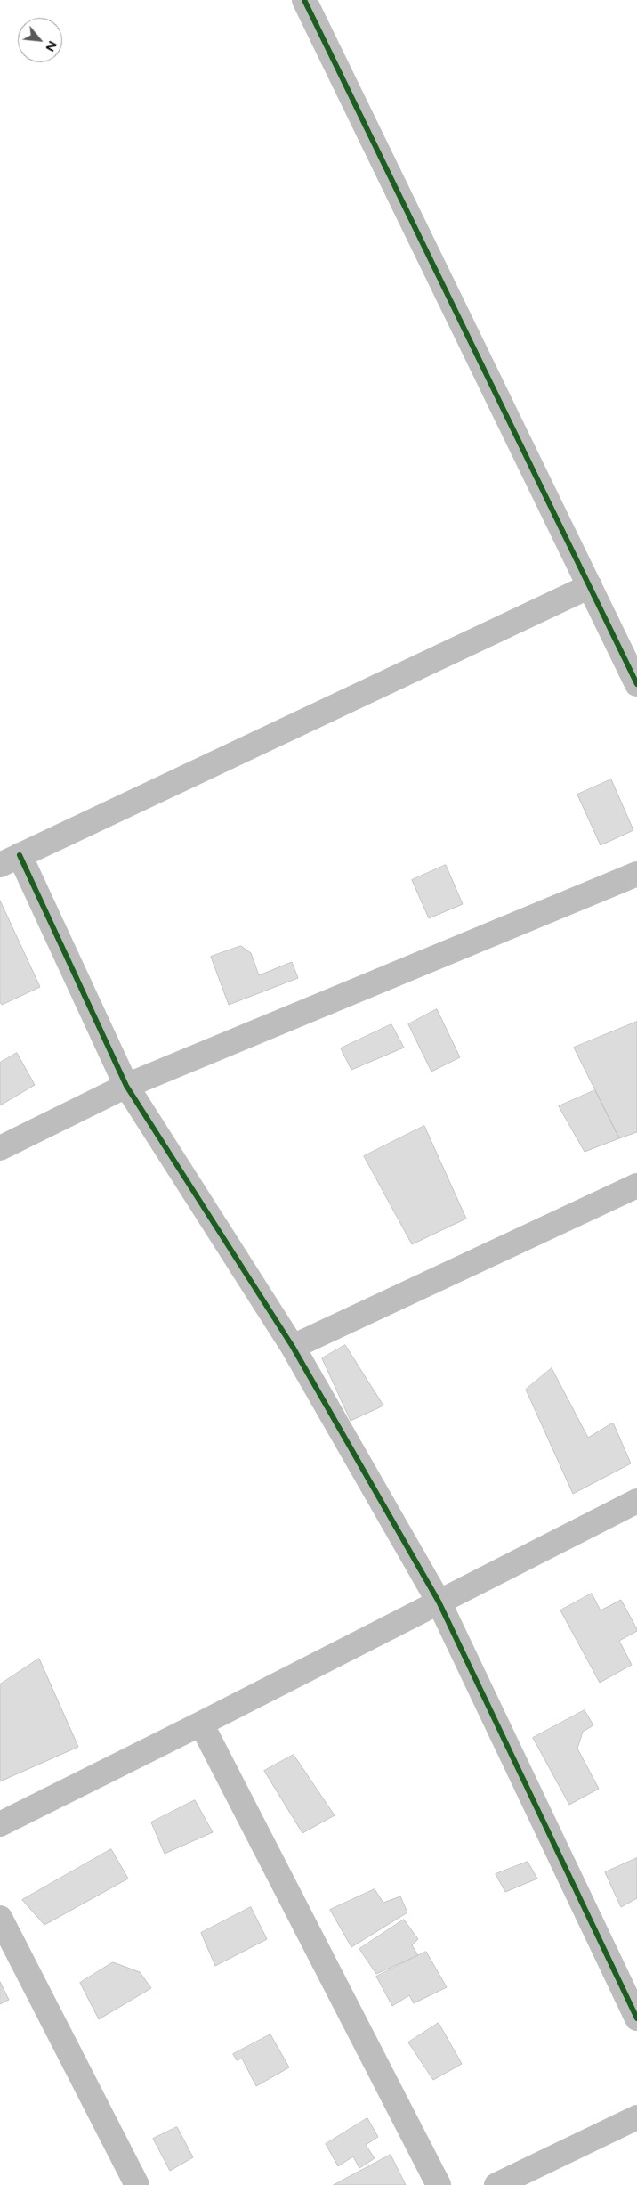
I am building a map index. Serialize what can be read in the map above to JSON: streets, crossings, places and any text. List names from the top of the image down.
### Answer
{
  "north": "bottom right"
}
